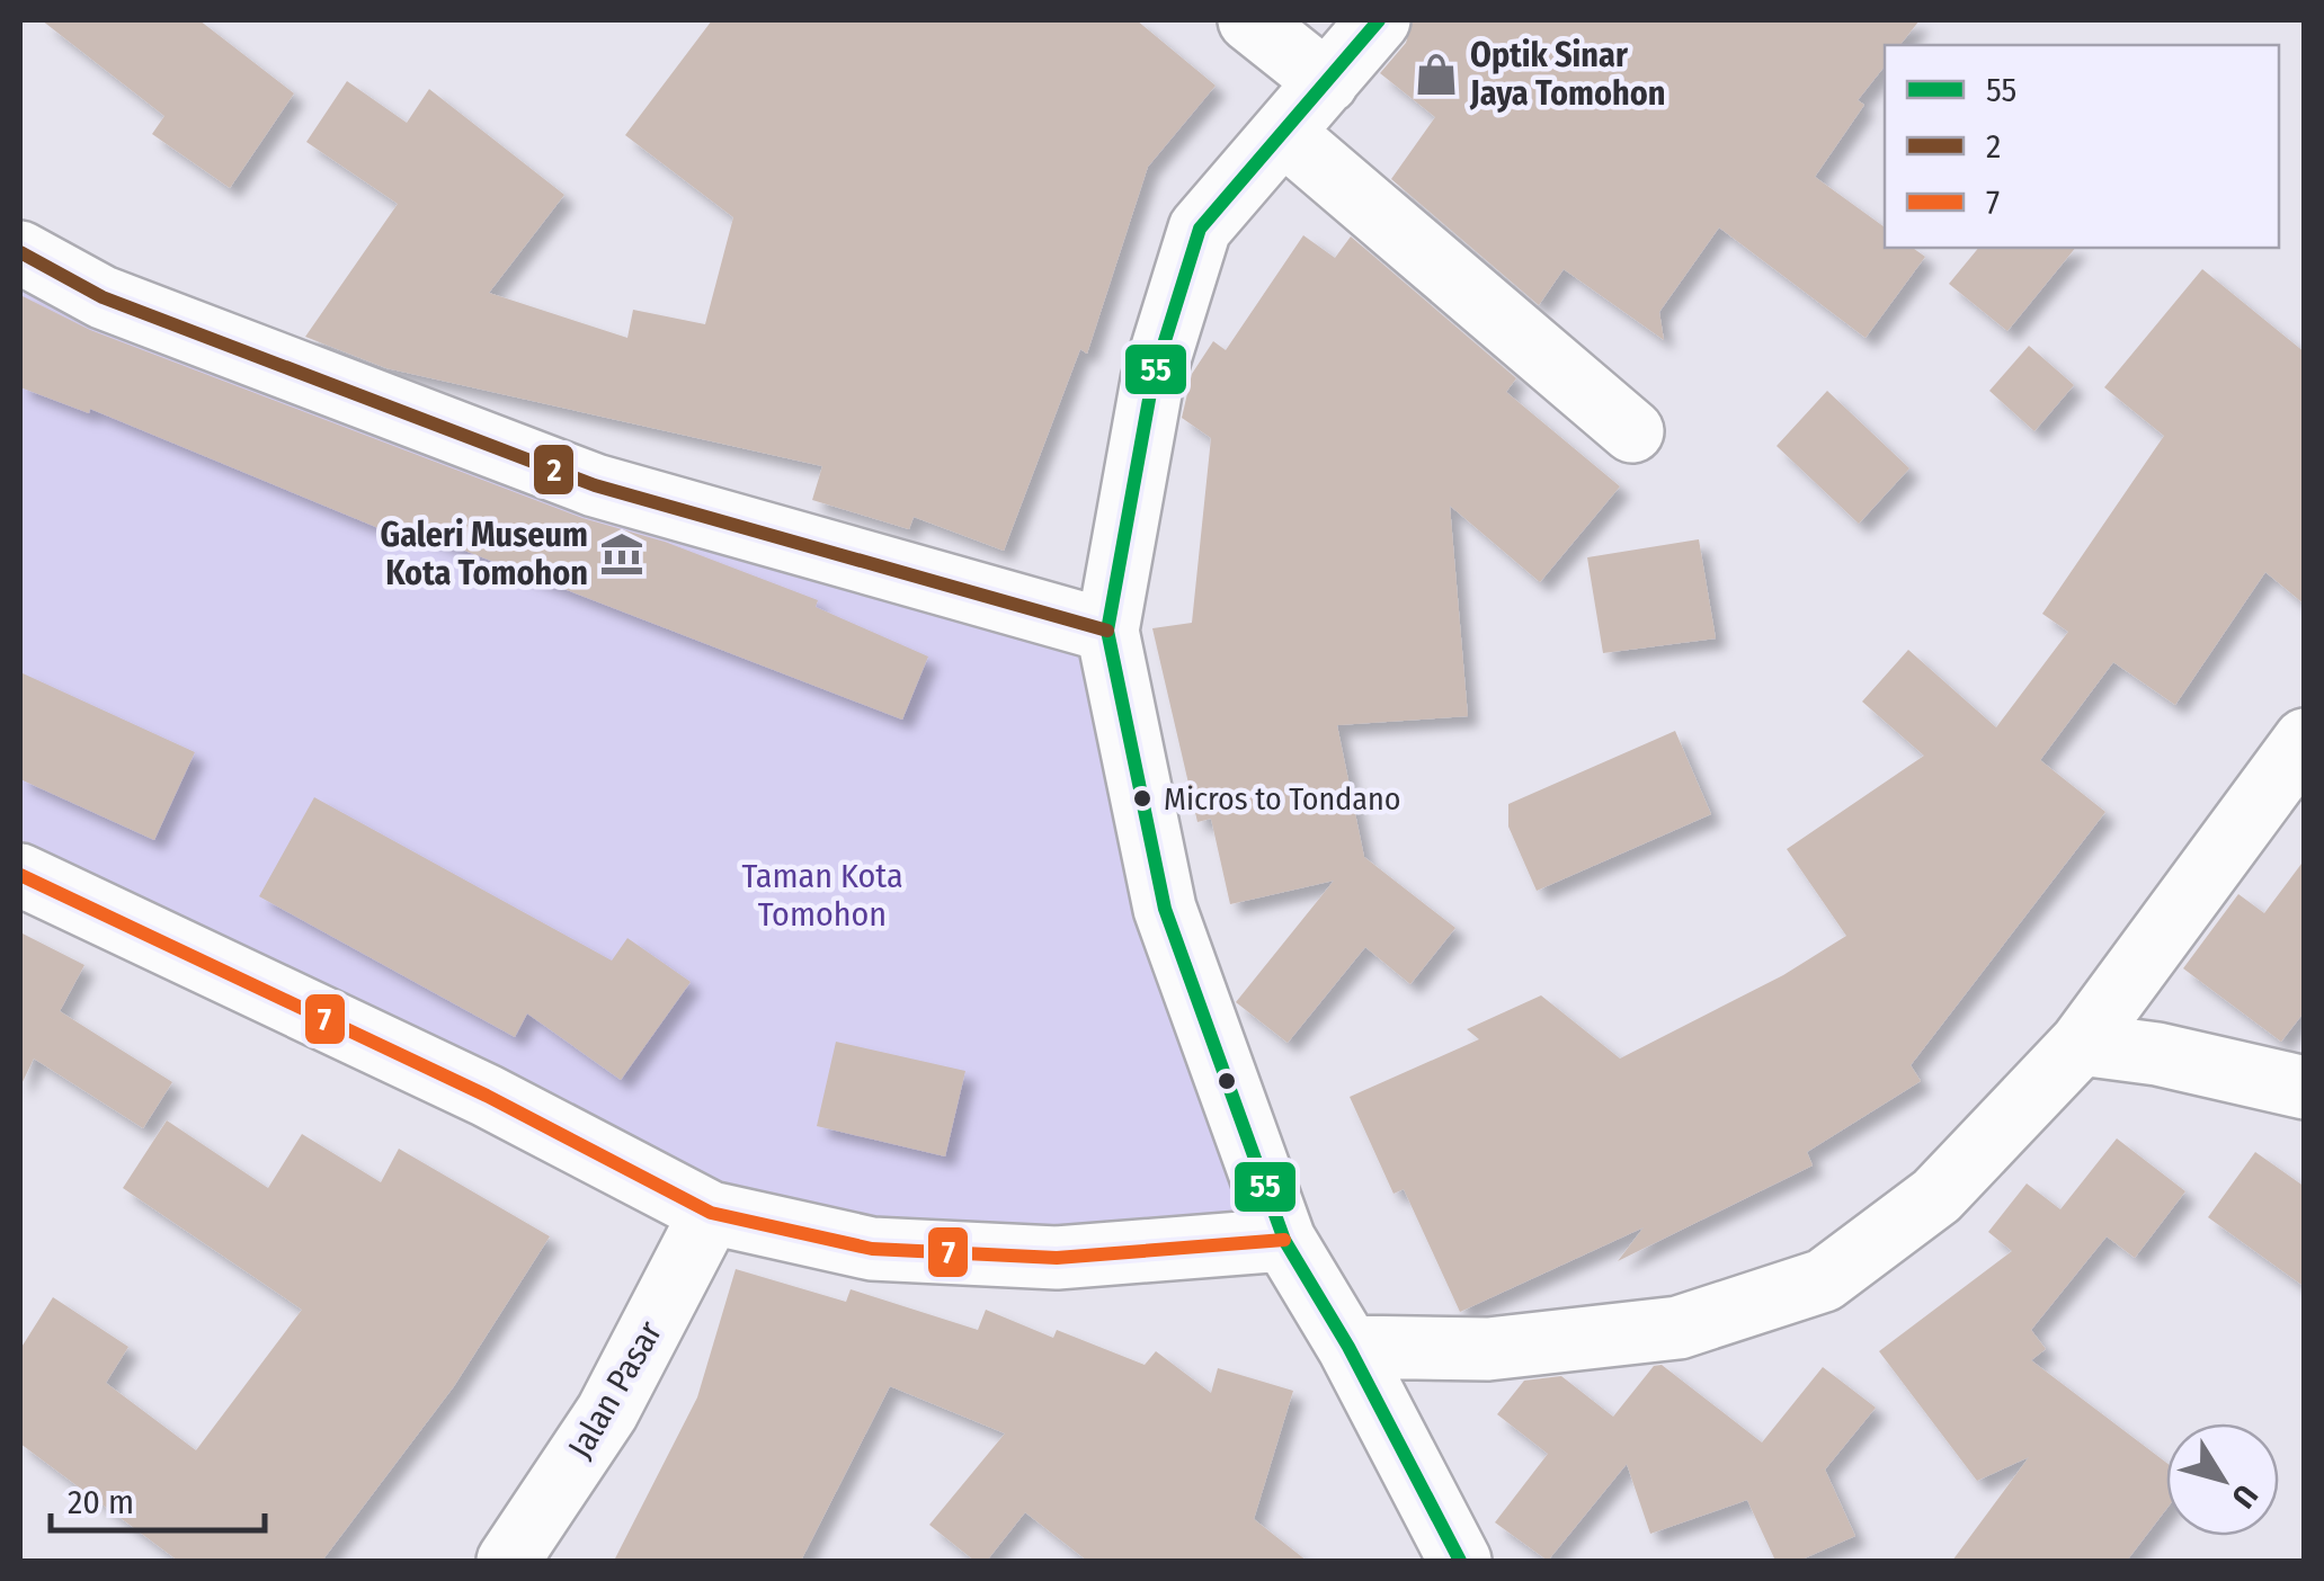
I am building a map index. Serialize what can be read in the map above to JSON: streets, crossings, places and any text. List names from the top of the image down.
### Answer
{
  "streets": {
    "street": ["Jalan Pasar"]
  },
  "parks": ["Taman Kota Tomohon"],
  "places": {
    "shop": ["Optik Sinar Jaya Tomohon"],
    "museum": ["Galeri Museum Kota Tomohon"],
    "other": ["Micros to Tondano"]
  },
  "lines": ["transit line 55", "transit line 2", "transit line 7"],
  "legend": ["55", "2", "7"],
  "scale_bar": "20 m",
  "north": "bottom right"
}
